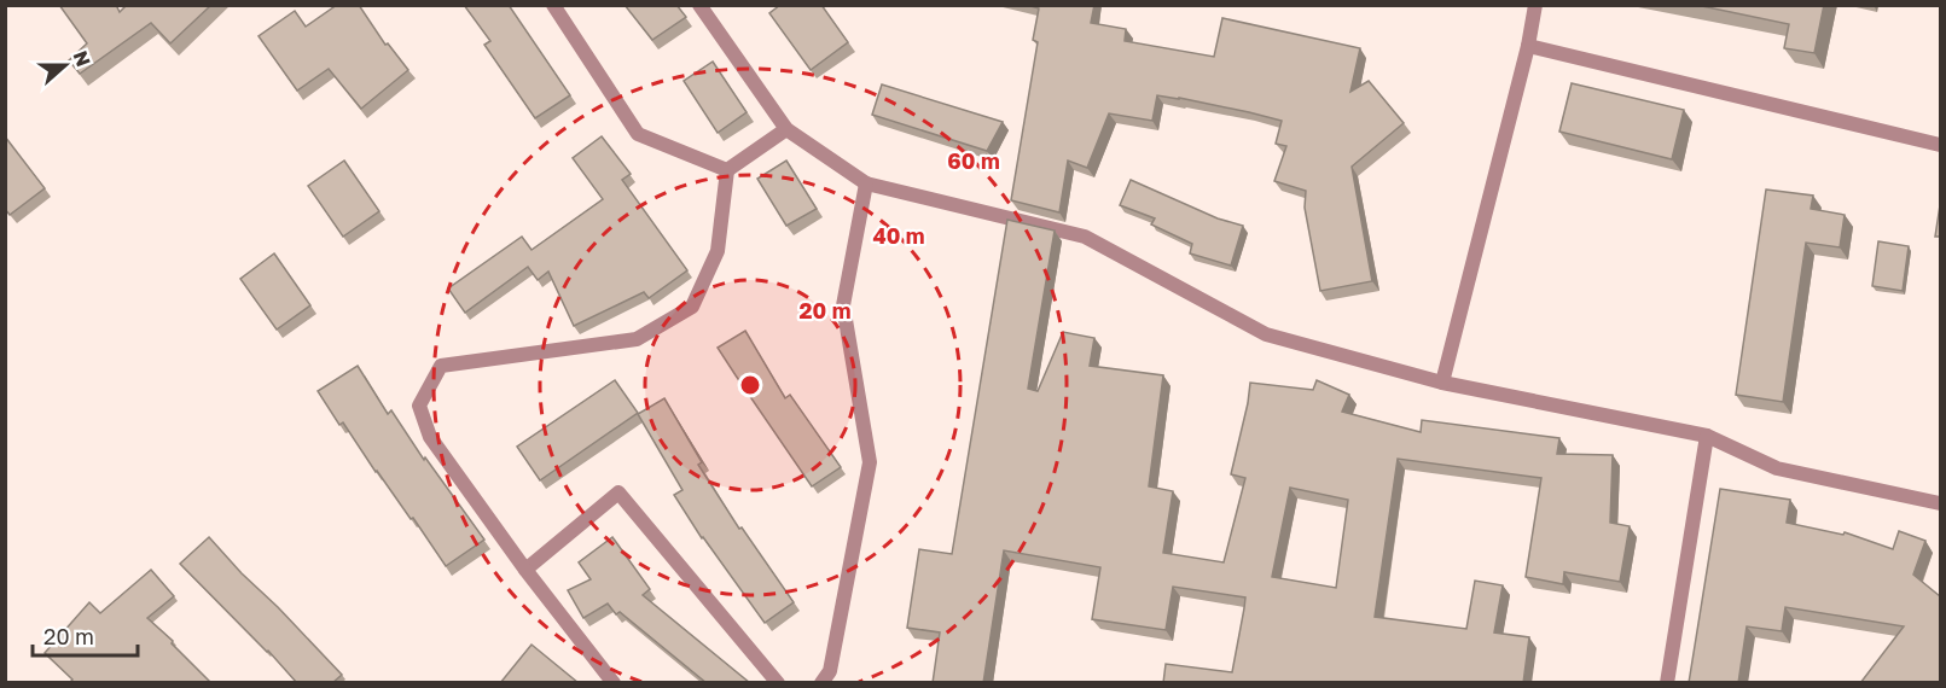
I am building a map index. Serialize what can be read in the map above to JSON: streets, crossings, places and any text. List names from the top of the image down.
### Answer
{
  "scale_bar": "20 m",
  "north": "right",
  "rings": ["60 m", "40 m", "20 m"]
}
